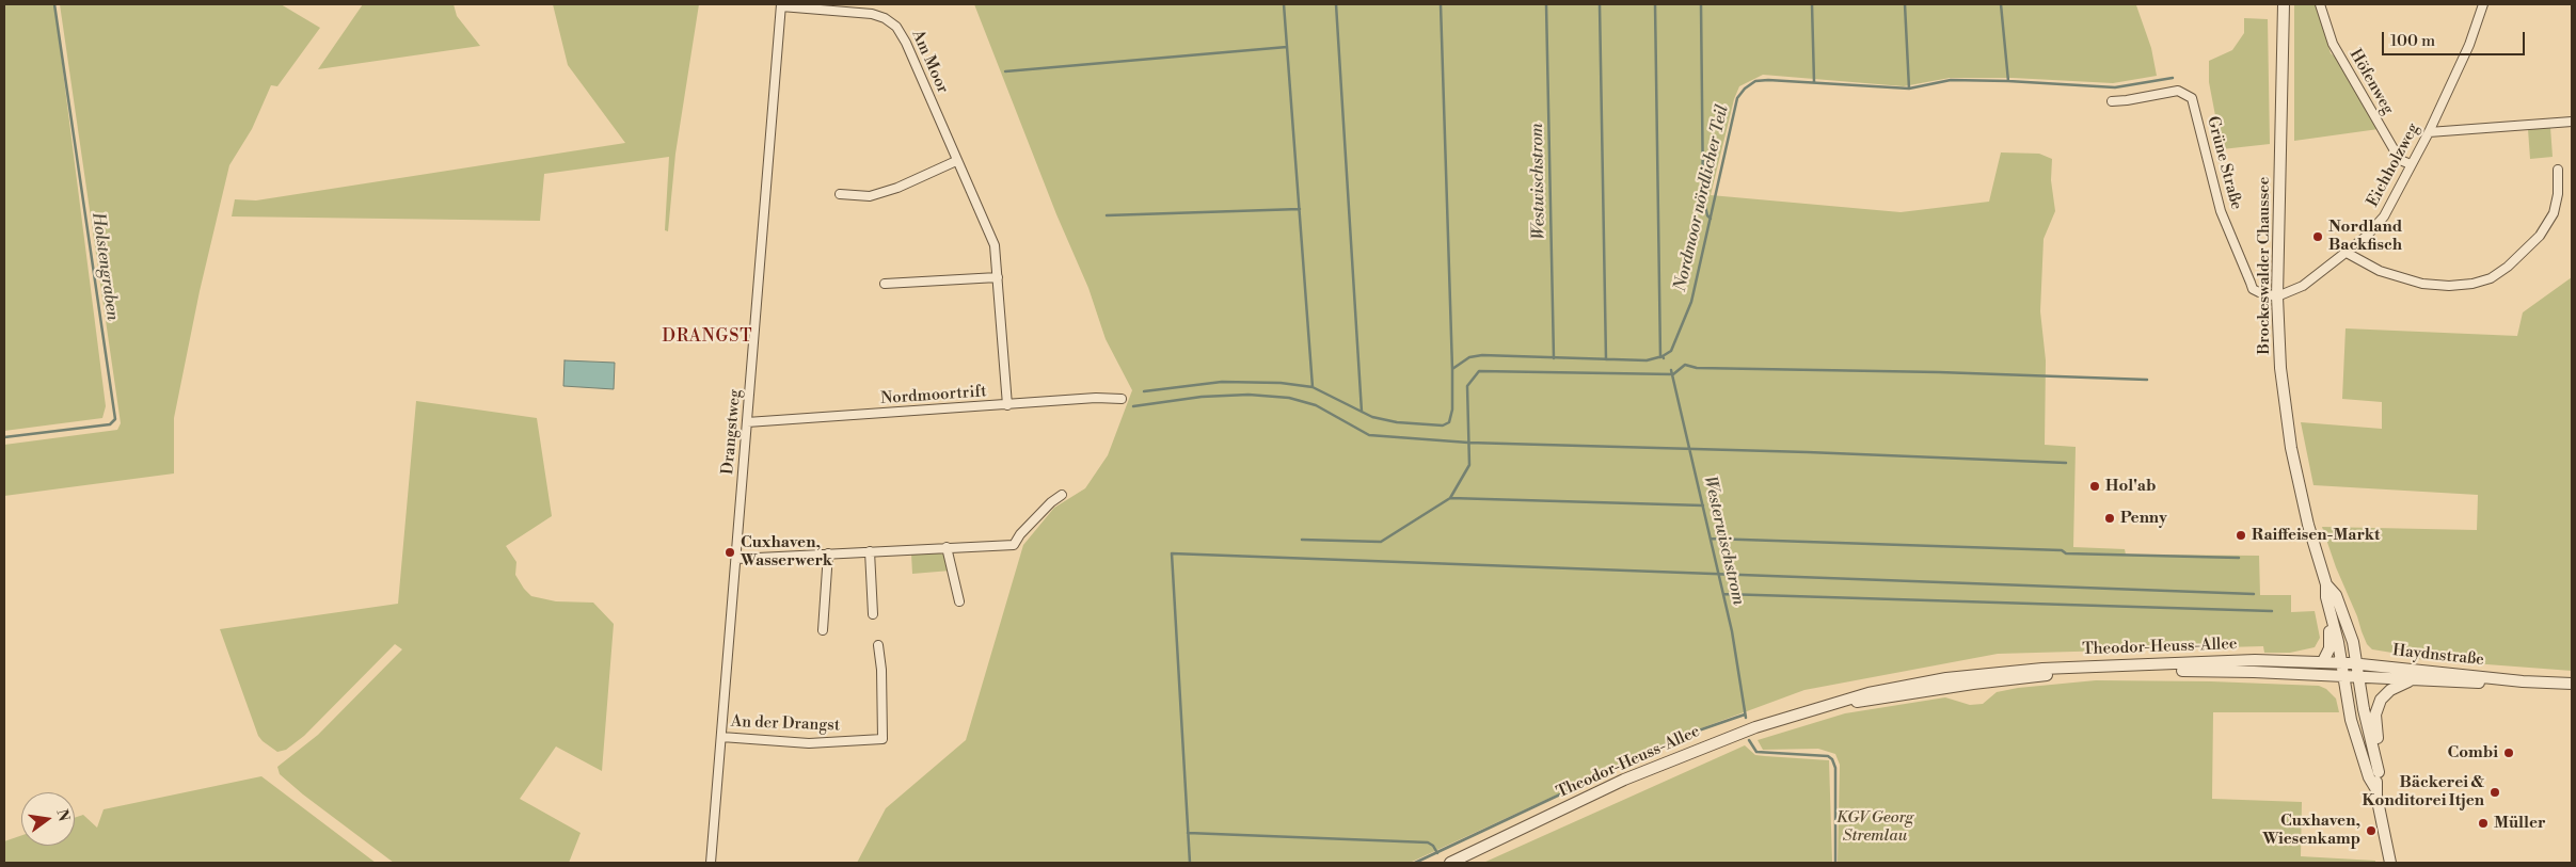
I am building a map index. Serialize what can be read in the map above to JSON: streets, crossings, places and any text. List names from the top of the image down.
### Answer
{
  "streets": {
    "street": [
      "Am Moor",
      "Höfenweg",
      "Grüne Straße",
      "Eichholzweg",
      "Brockeswalder Chaussee",
      "Nordmoortrift",
      "Drangstweg",
      "Theodor-Heuss-Allee",
      "Haydnstraße",
      "An der Drangst"
    ]
  },
  "crossings": [
    ["Am Moor", "Nordmoortrift"],
    ["Am Moor", "Drangstweg"],
    ["Höfenweg", "Eichholzweg"],
    ["Grüne Straße", "Eichholzweg"],
    ["Grüne Straße", "Brockeswalder Chaussee"],
    ["Eichholzweg", "Brockeswalder Chaussee"],
    ["Brockeswalder Chaussee", "Theodor-Heuss-Allee"],
    ["Brockeswalder Chaussee", "Haydnstraße"],
    ["Nordmoortrift", "Drangstweg"],
    ["Drangstweg", "An der Drangst"],
    ["Theodor-Heuss-Allee", "Haydnstraße"]
  ],
  "districts": ["DRANGST"],
  "water": [
    "Westwischstrom",
    "Nordmoor nördlicher Teil",
    "Holstengraben",
    "Westerwischstrom"
  ],
  "parks": ["KGV Georg Stremlau"],
  "places": [
    "Nordland Backfisch",
    "Hol'ab",
    "Penny",
    "Raiffeisen-Markt",
    "Cuxhaven, Wasserwerk",
    "Combi",
    "Bäckerei & Konditorei Itjen",
    "Müller",
    "Cuxhaven, Wiesenkamp"
  ],
  "scale_bar": "100 m",
  "north": "right"
}
